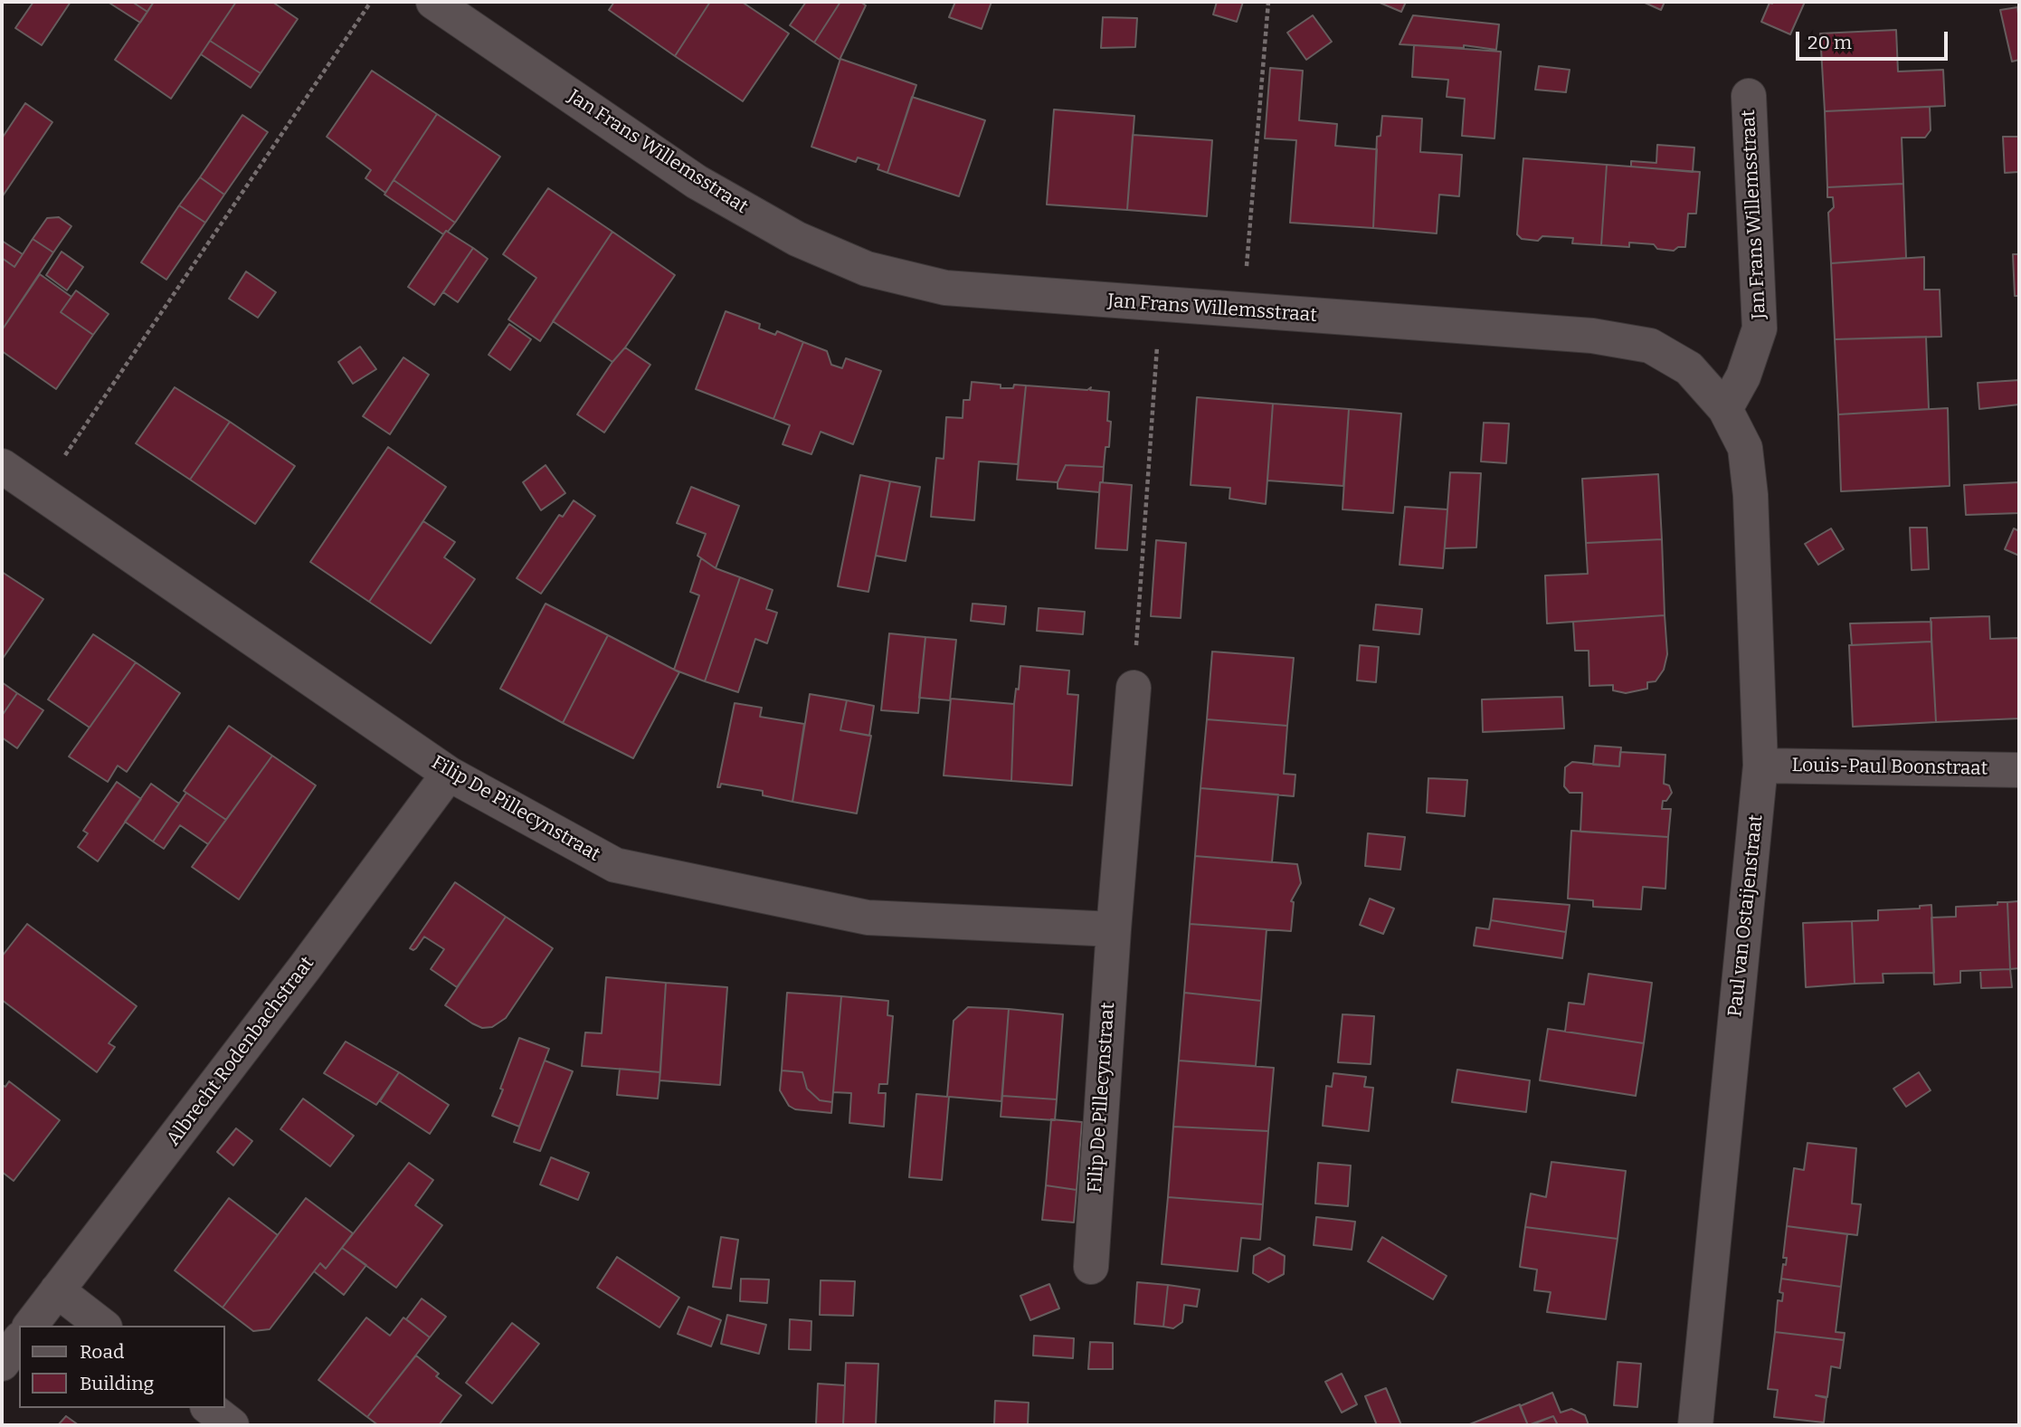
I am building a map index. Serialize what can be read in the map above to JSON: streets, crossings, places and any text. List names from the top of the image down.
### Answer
{
  "streets": {
    "street": [
      "Jan Frans Willemsstraat",
      "Louis-Paul Boonstraat",
      "Filip De Pillecynstraat",
      "Paul van Ostaijenstraat",
      "Albrecht Rodenbachstraat"
    ]
  },
  "crossings": [
    ["Jan Frans Willemsstraat", "Paul van Ostaijenstraat"],
    ["Louis-Paul Boonstraat", "Paul van Ostaijenstraat"],
    ["Filip De Pillecynstraat", "Albrecht Rodenbachstraat"]
  ],
  "legend": ["Road", "Building"],
  "scale_bar": "20 m"
}
